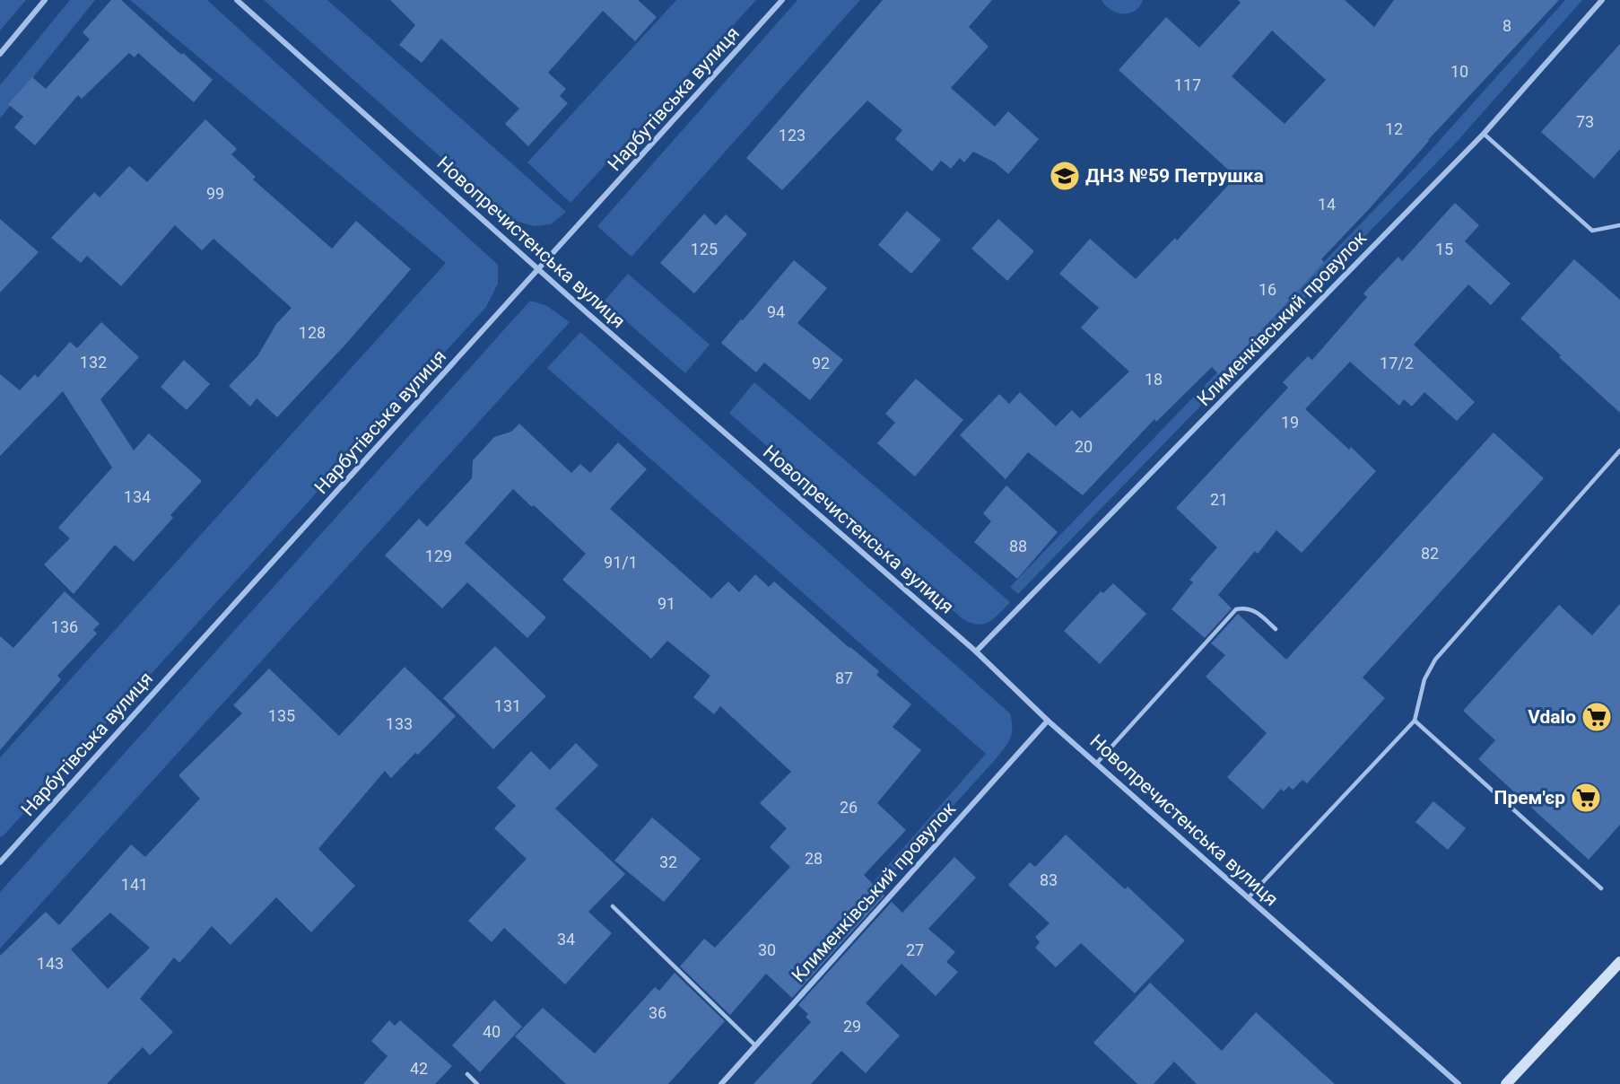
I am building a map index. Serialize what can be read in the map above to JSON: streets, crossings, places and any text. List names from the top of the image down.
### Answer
{
  "streets": {
    "street": ["Нарбутівська вулиця", "Новопречистенська вулиця", "Клименківський провулок"]
  },
  "crossings": [
    ["Нарбутівська вулиця", "Новопречистенська вулиця"],
    ["Новопречистенська вулиця", "Клименківський провулок"]
  ],
  "places": {
    "school or university": ["ДНЗ №59 Петрушка"],
    "supermarket": ["Vdalo", "Прем'єр"]
  },
  "house_numbers": [
    "8",
    "10",
    "117",
    "73",
    "12",
    "123",
    "99",
    "14",
    "125",
    "15",
    "16",
    "94",
    "128",
    "132",
    "92",
    "17/2",
    "18",
    "19",
    "20",
    "134",
    "21",
    "88",
    "82",
    "129",
    "91/1",
    "91",
    "136",
    "87",
    "131",
    "135",
    "133",
    "26",
    "28",
    "32",
    "83",
    "141",
    "34",
    "30",
    "27",
    "143",
    "36",
    "29",
    "40",
    "42"
  ]
}
